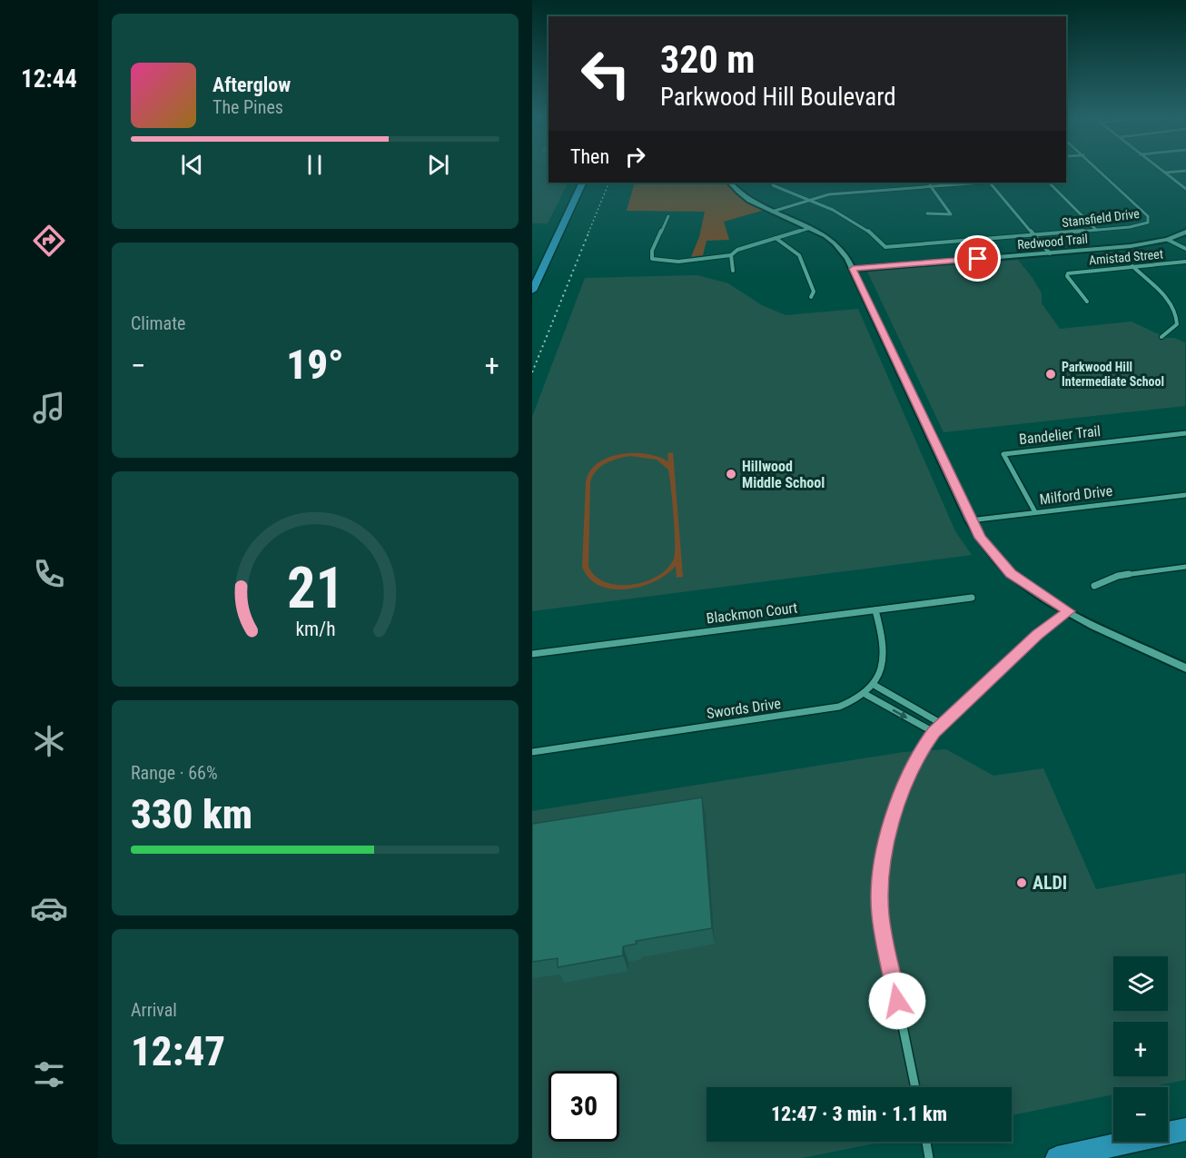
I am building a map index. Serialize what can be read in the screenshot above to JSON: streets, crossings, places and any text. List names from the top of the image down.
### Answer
{
  "streets": {
    "street": [
      "Stansfield Drive",
      "Redwood Trail",
      "Amistad Street",
      "Bandelier Trail",
      "Milford Drive",
      "Blackmon Court",
      "Swords Drive"
    ]
  },
  "crossings": [
    ["Bandelier Trail", "Milford Drive"],
    ["Blackmon Court", "Swords Drive"]
  ],
  "places": ["Parkwood Hill Intermediate School", "Hillwood Middle School", "ALDI"],
  "page": {
    "tabs": "12:44",
    "turn": ["320 m", "Parkwood Hill Boulevard"],
    "song": ["Afterglow", "The Pines"],
    "then": "Then",
    "tile": [
      "Climate",
      ["Range · 66%", "330 km"],
      ["Arrival", "12:47"]
    ],
    "heat": ["−", "19°", "+"],
    "map_buttons": ["+", "−"],
    "limit": "30",
    "trip": "12:47 · 3 min · 1.1 km",
    "gauge": ["21", "km/h"]
  }
}
